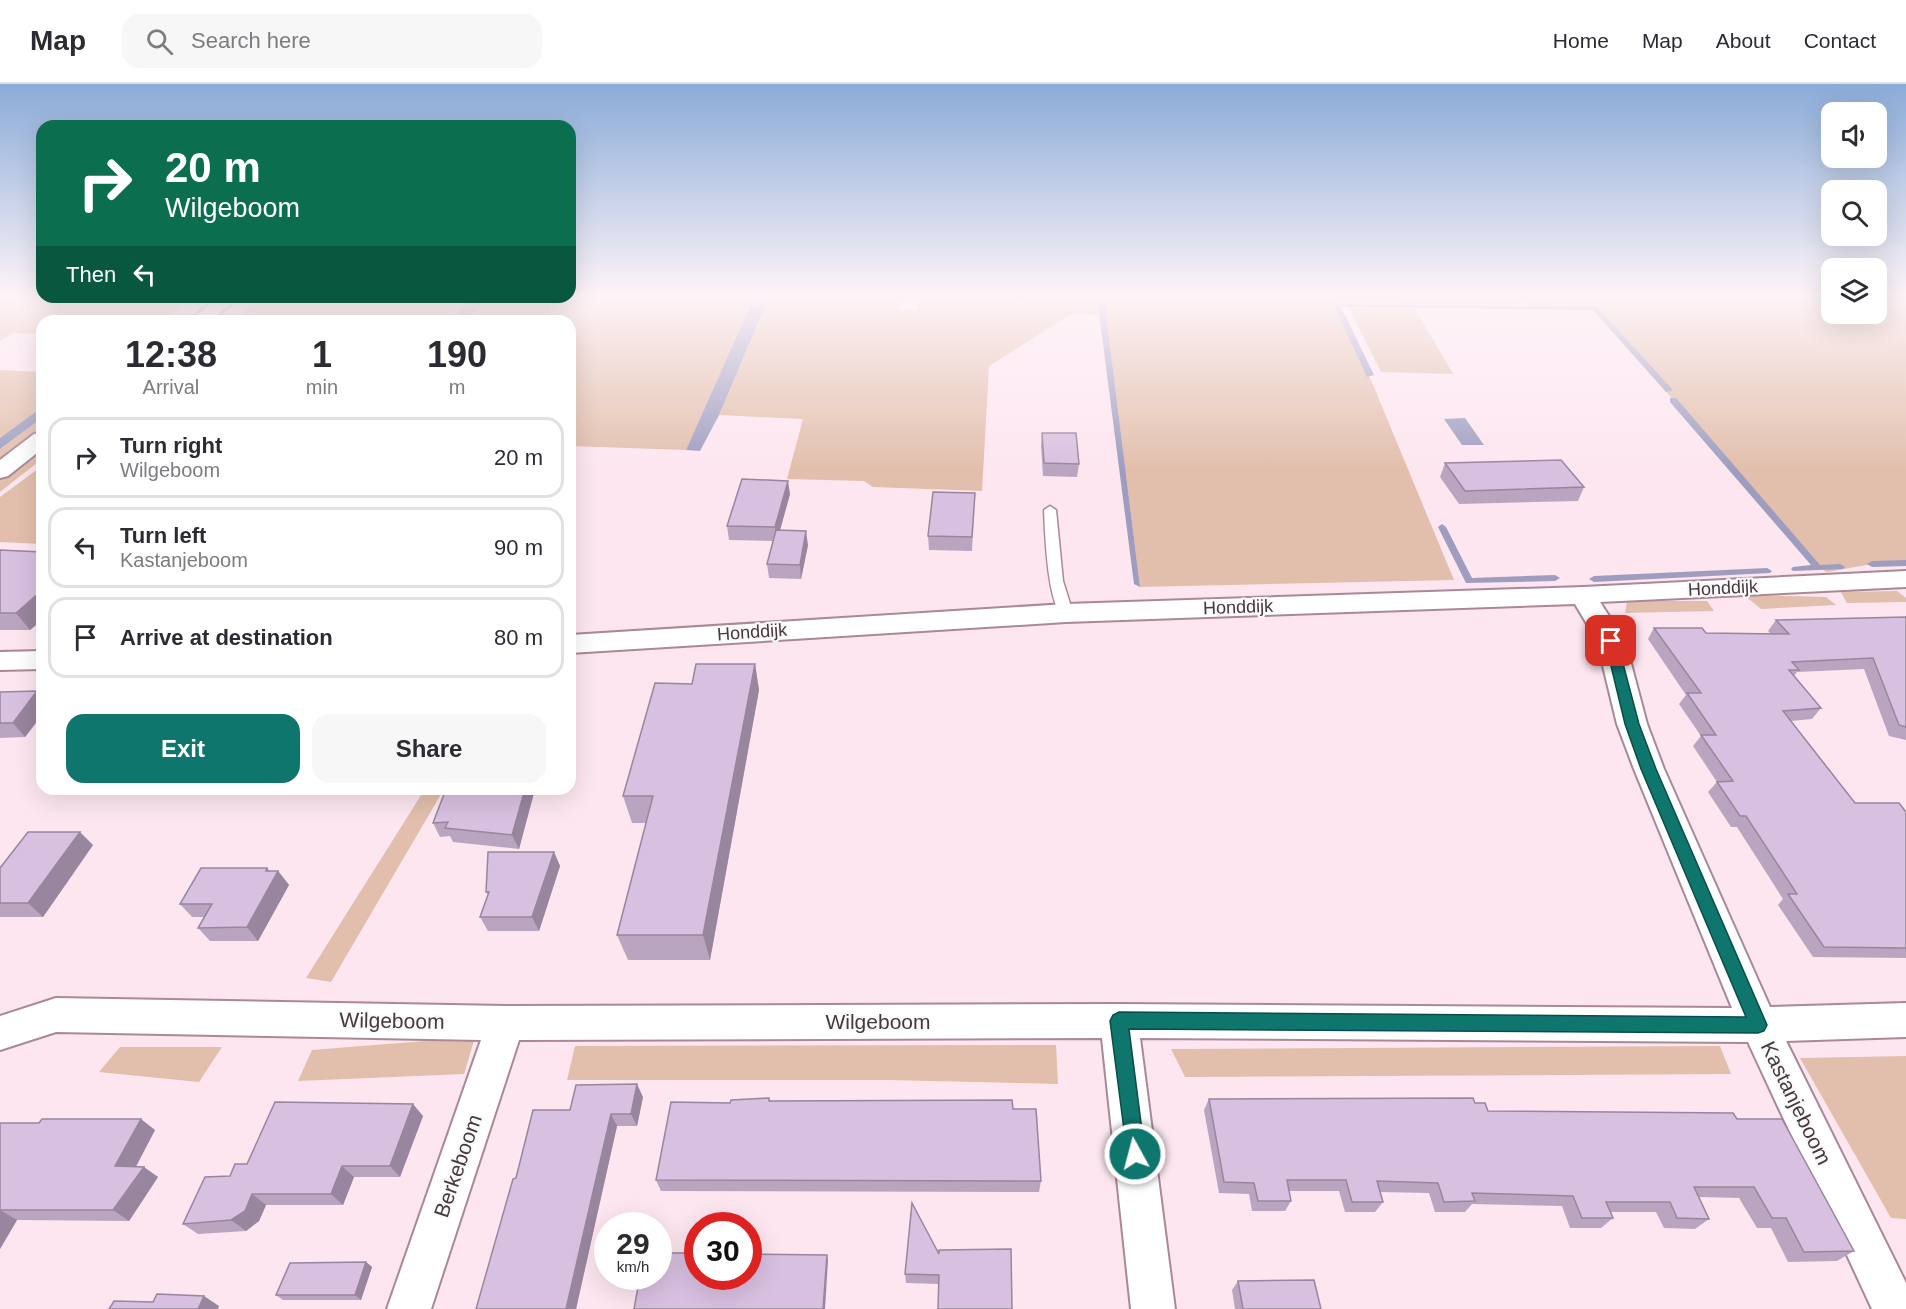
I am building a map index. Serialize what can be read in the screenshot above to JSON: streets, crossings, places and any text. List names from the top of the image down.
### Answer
{
  "streets": {
    "street": [
      "Honddijk",
      "Wilgeboom",
      "Kastanjeboom",
      "Berkeboom"
    ]
  },
  "crossings": [
    ["Honddijk", "Kastanjeboom"],
    ["Wilgeboom", "Kastanjeboom"],
    ["Wilgeboom", "Berkeboom"]
  ],
  "page": {
    "header": "Map",
    "search": "Search here",
    "nav": [
      "Home",
      "Map",
      "About",
      "Contact"
    ],
    "turn": ["20 m", "Wilgeboom"],
    "then": "Then",
    "eta": [
      "12:38",
      "Arrival",
      "1",
      "min",
      "190",
      "m"
    ],
    "list": [
      {
        "name": "Turn right",
        "note": "Wilgeboom",
        "value": "20 m"
      },
      {
        "name": "Turn left",
        "note": "Kastanjeboom",
        "value": "90 m"
      },
      {
        "name": "Arrive at destination",
        "value": "80 m"
      }
    ],
    "buttons": ["Exit", "Share"],
    "speed": "29 km/h",
    "limit": "30"
  }
}
